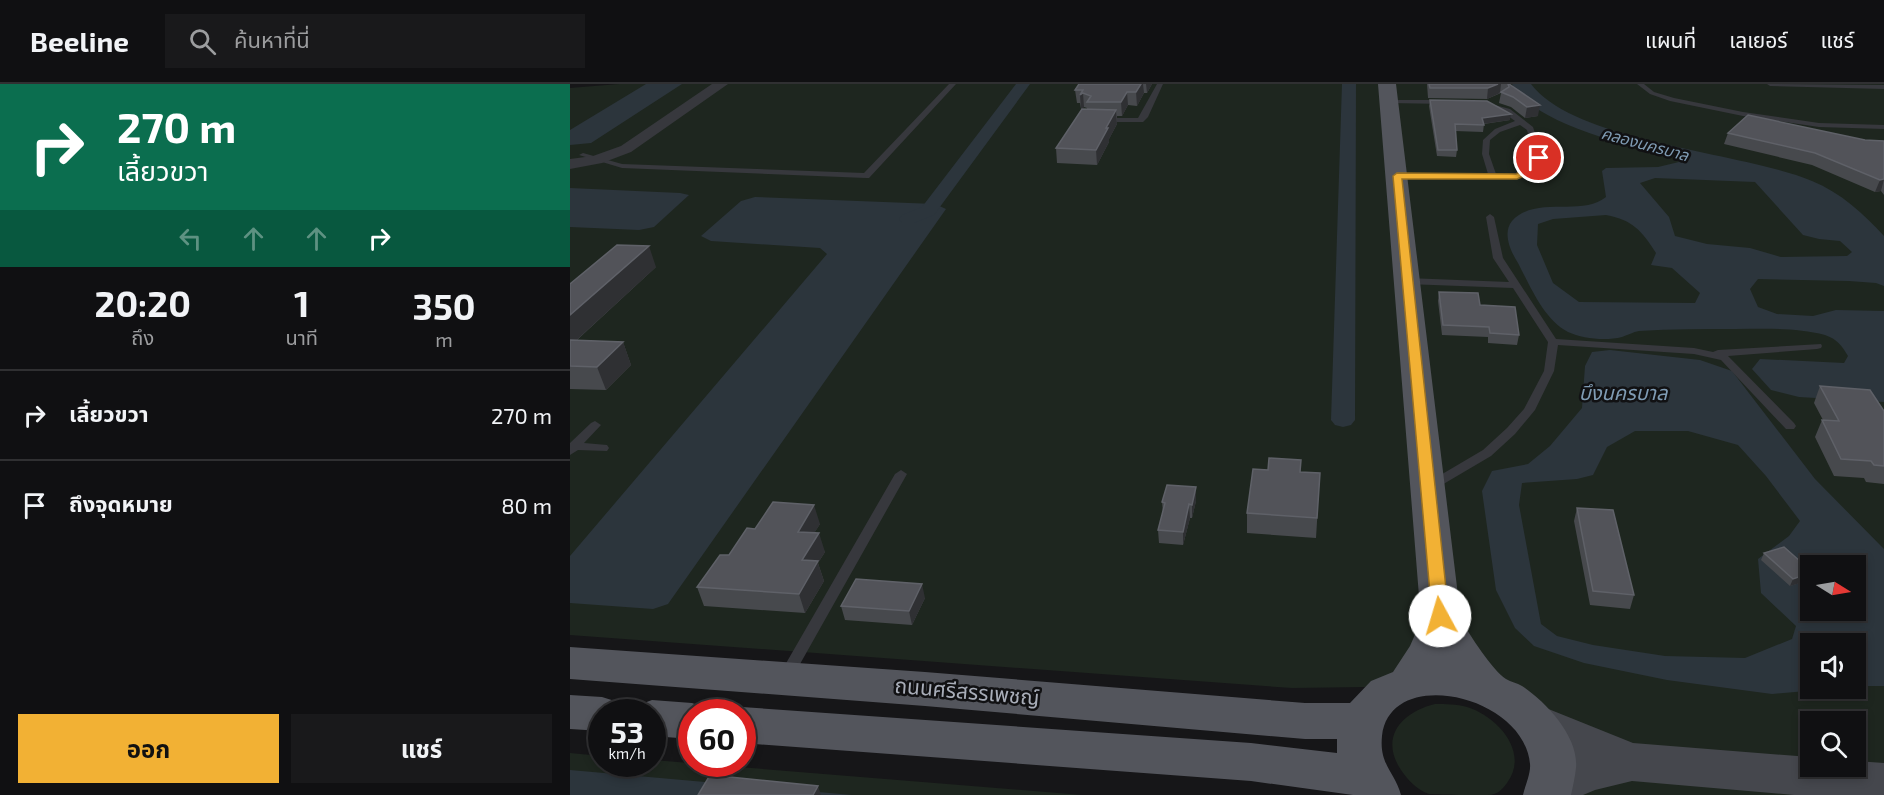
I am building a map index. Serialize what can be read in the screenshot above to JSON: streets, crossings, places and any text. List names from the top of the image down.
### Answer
{
  "streets": {
    "main road": ["ถนนศรีสรรเพชญ์"]
  },
  "water": ["คลองนครบาล", "บึงนครบาล"],
  "north": "right",
  "page": {
    "header": "Beeline",
    "search": "ค้นหาที่นี่",
    "nav": ["แผนที่", "เลเยอร์", "แชร์"],
    "turn": ["270 m", "เลี้ยวขวา"],
    "eta": [
      "20:20",
      "ถึง",
      "1",
      "นาที",
      "350",
      "m"
    ],
    "list": [
      {
        "name": "เลี้ยวขวา",
        "value": "270 m"
      },
      {
        "name": "ถึงจุดหมาย",
        "value": "80 m"
      }
    ],
    "speed": "53 km/h",
    "limit": "60",
    "buttons": ["ออก", "แชร์"]
  }
}
